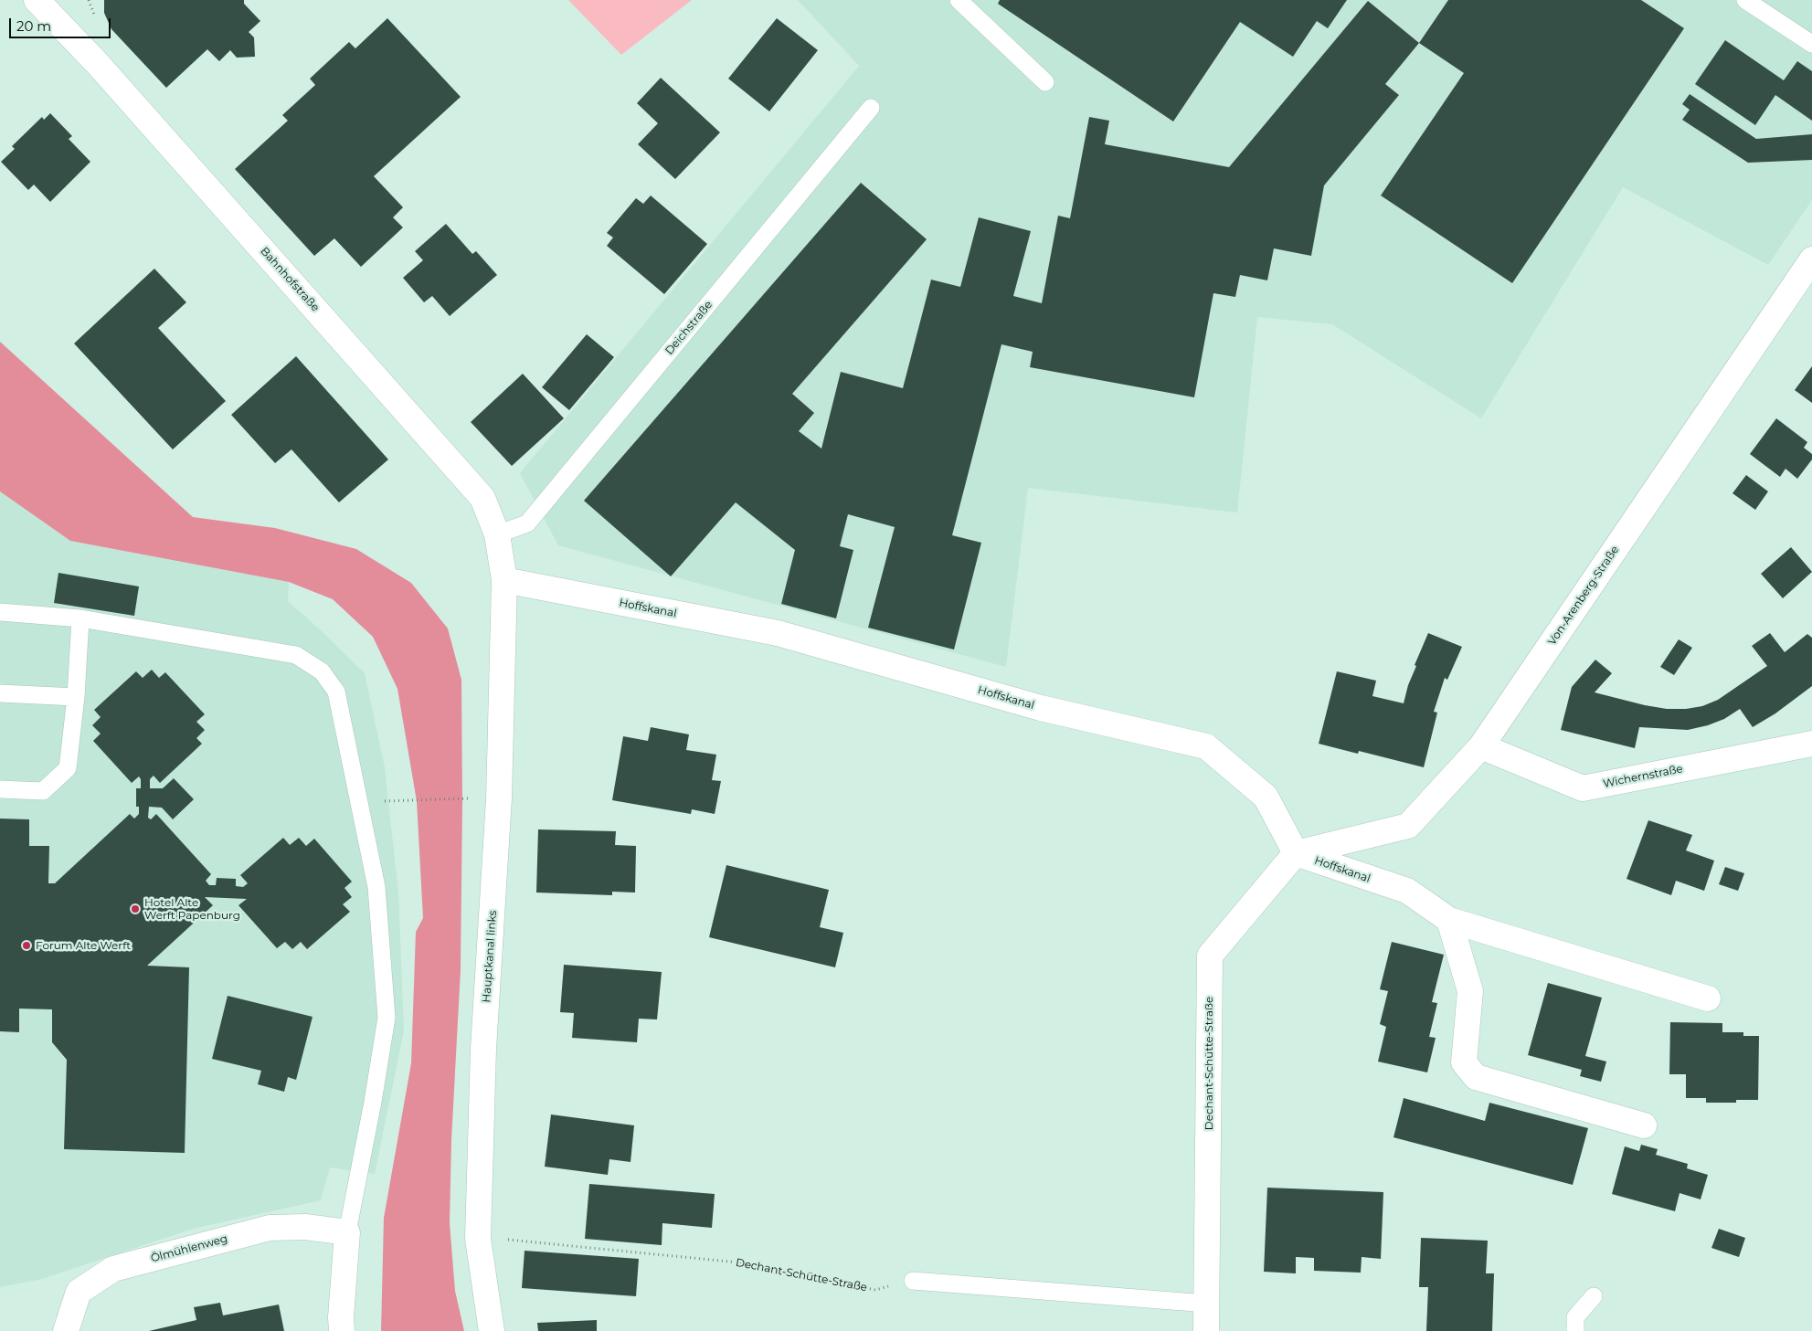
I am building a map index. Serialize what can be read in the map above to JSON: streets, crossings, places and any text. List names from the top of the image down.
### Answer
{
  "streets": {
    "street": [
      "Bahnhofstraße",
      "Von-Arenberg-Straße",
      "Hoffskanal",
      "Wichernstraße",
      "Hauptkanal links",
      "Dechant-Schütte-Straße",
      "Ölmühlenweg"
    ],
    "lane": ["Deichstraße"]
  },
  "crossings": [
    ["Bahnhofstraße", "Deichstraße"],
    ["Bahnhofstraße", "Hoffskanal"],
    ["Bahnhofstraße", "Hauptkanal links"],
    ["Von-Arenberg-Straße", "Hoffskanal"],
    ["Von-Arenberg-Straße", "Wichernstraße"],
    ["Von-Arenberg-Straße", "Dechant-Schütte-Straße"],
    ["Hoffskanal", "Hauptkanal links"],
    ["Hoffskanal", "Dechant-Schütte-Straße"],
    ["Hauptkanal links", "Dechant-Schütte-Straße"]
  ],
  "places": ["Hotel Alte Werft Papenburg", "Forum Alte Werft"],
  "scale_bar": "20 m"
}
